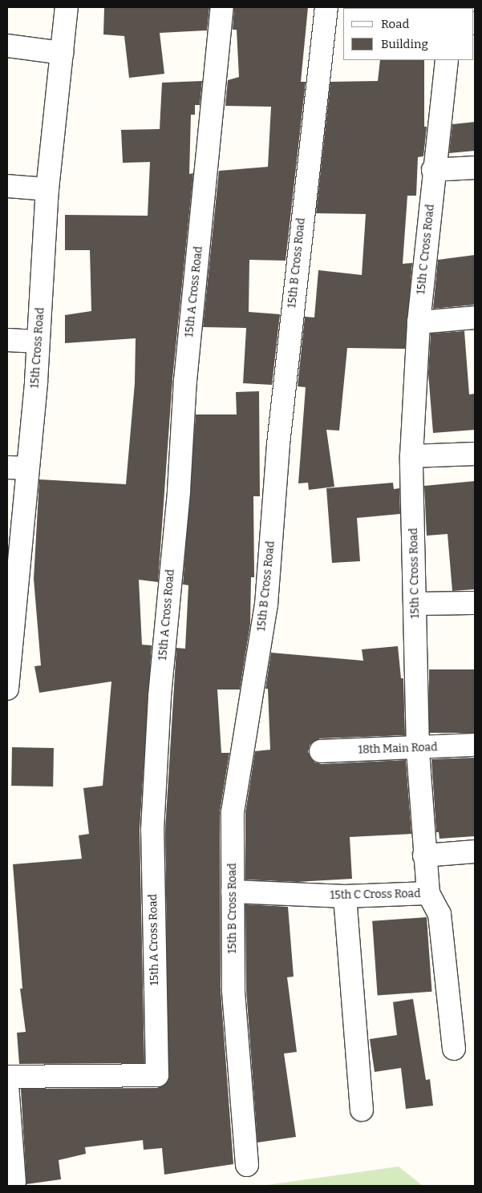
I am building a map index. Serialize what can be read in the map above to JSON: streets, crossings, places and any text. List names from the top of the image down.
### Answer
{
  "streets": {
    "street": [
      "15th C Cross Road",
      "15th B Cross Road",
      "15th A Cross Road",
      "15th Cross Road",
      "18th Main Road"
    ]
  },
  "crossings": [
    ["15th C Cross Road", "15th B Cross Road"],
    ["15th C Cross Road", "18th Main Road"]
  ],
  "legend": ["Road", "Building"]
}
